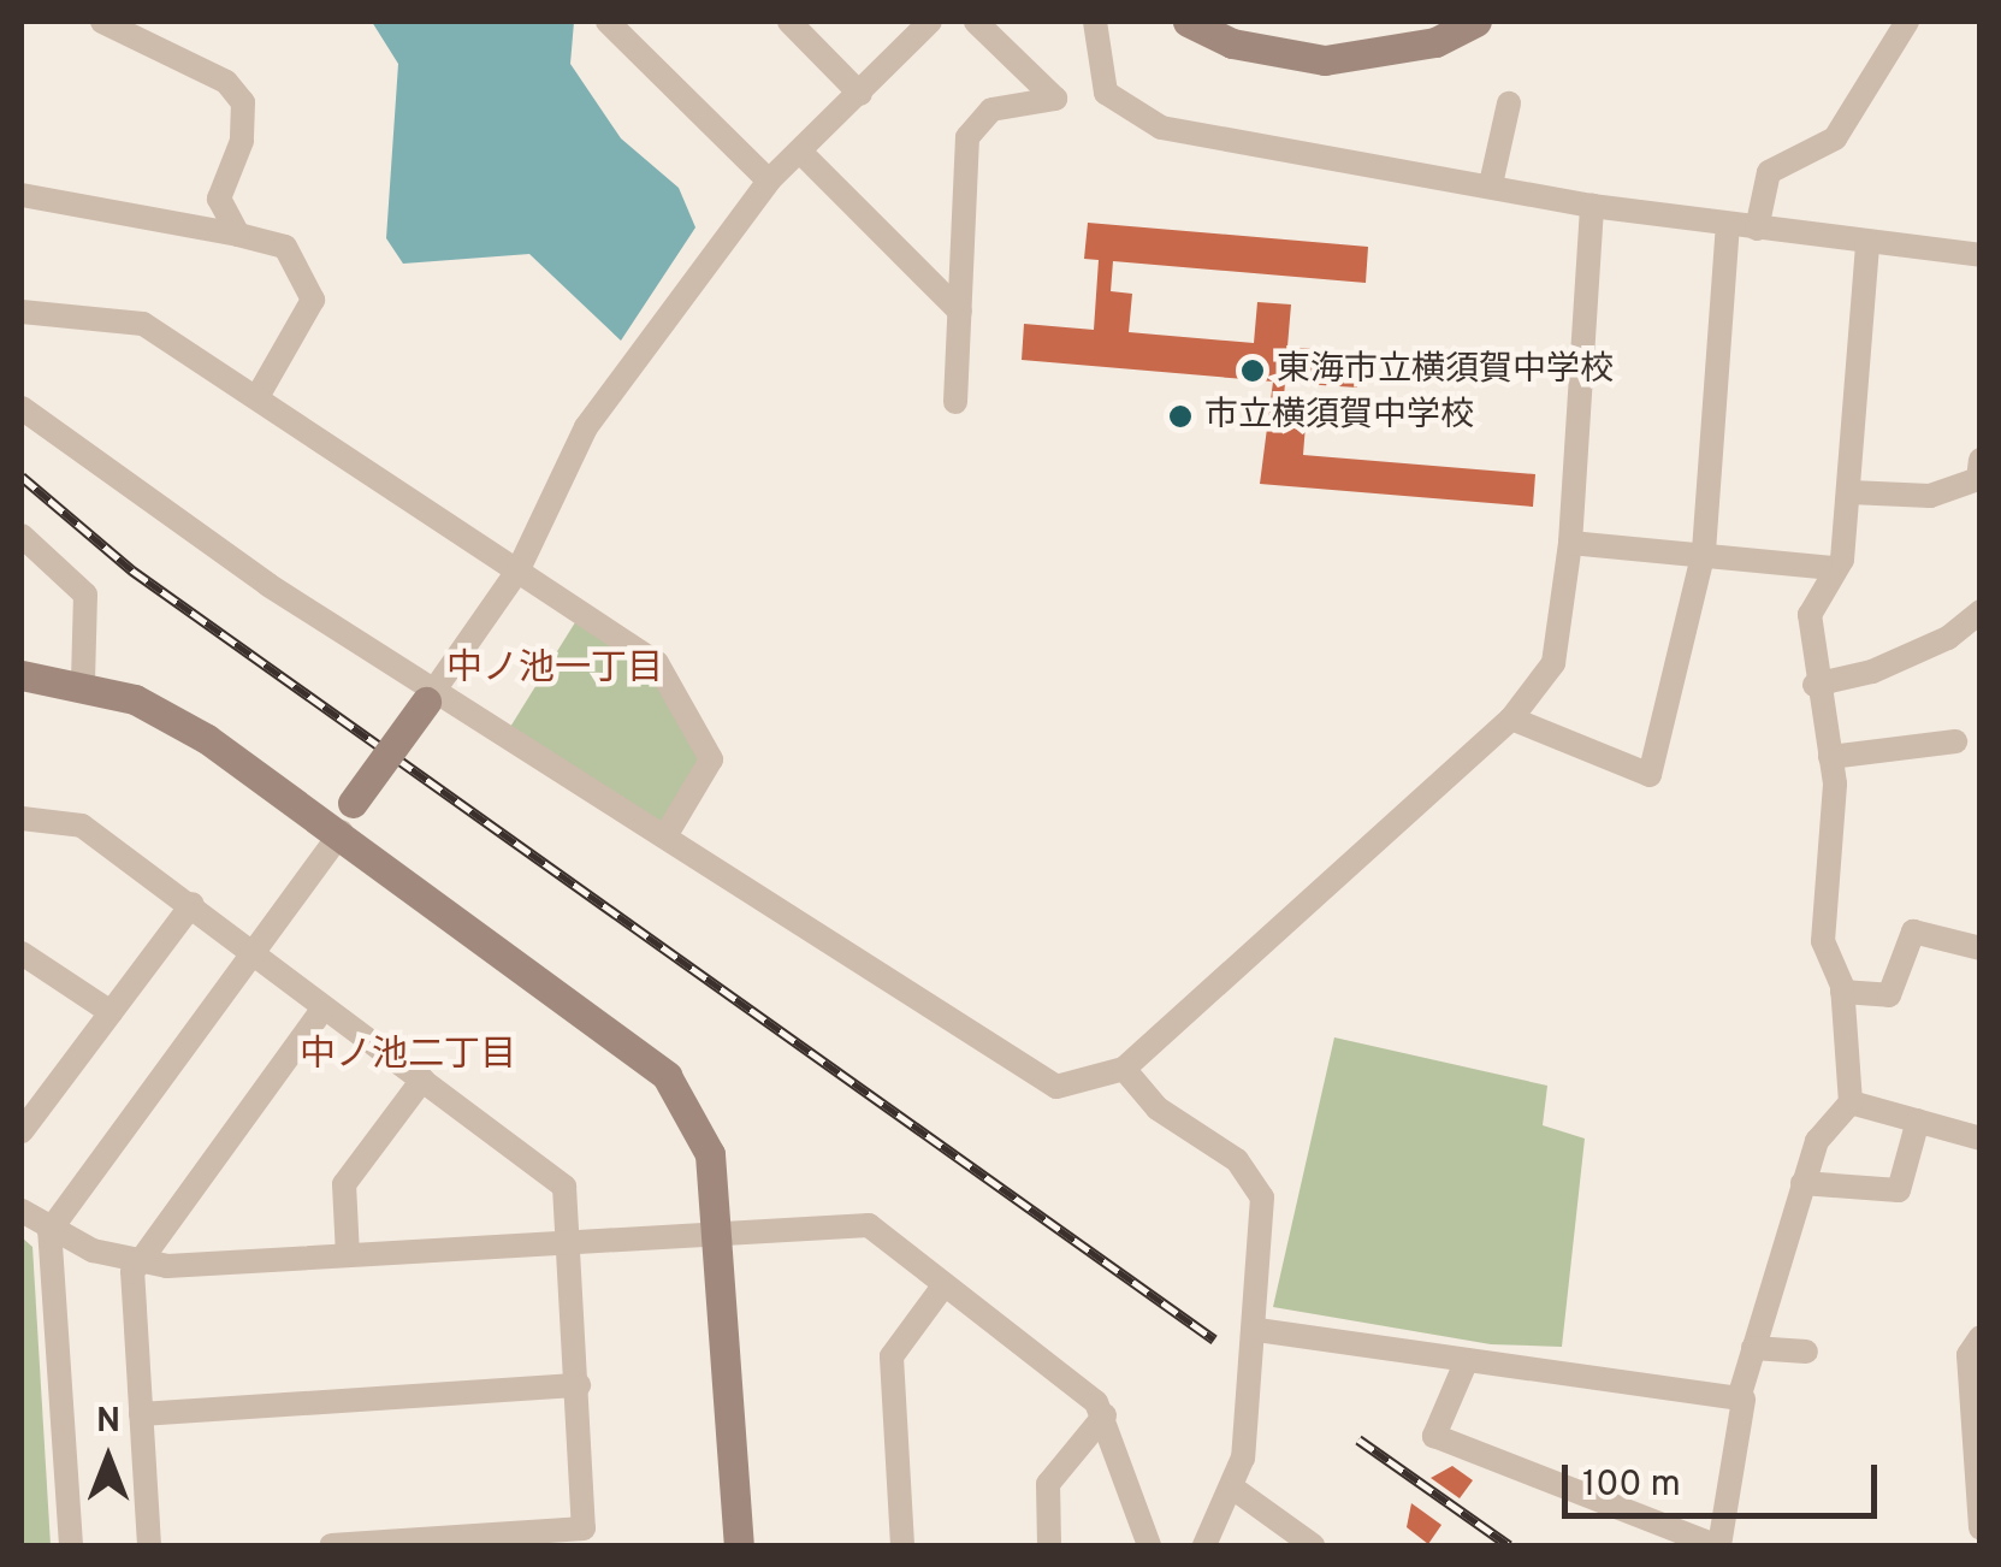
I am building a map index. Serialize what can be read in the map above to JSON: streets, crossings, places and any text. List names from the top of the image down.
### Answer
{
  "districts": ["中ノ池一丁目", "中ノ池二丁目"],
  "places": ["東海市立横須賀中学校", "市立横須賀中学校"],
  "scale_bar": "100 m",
  "north": "top"
}
